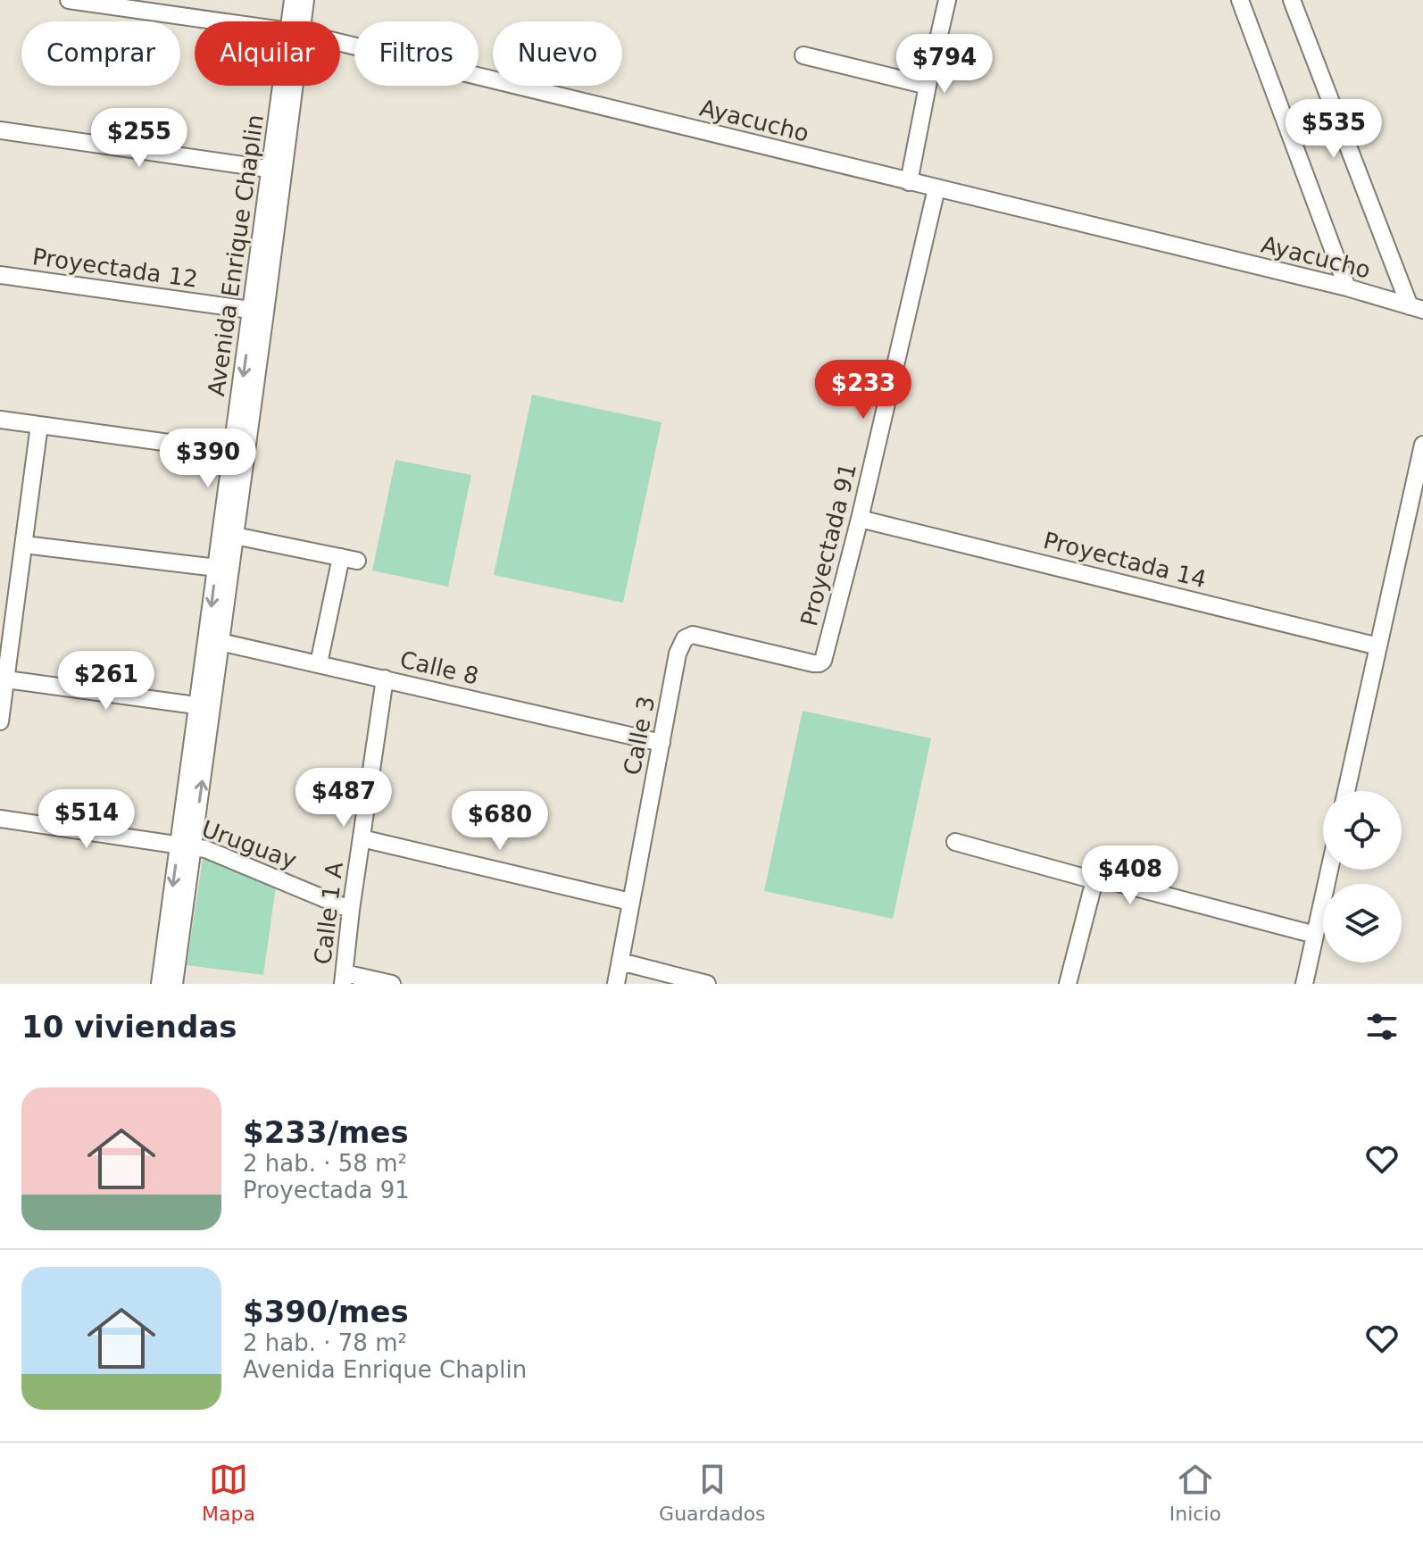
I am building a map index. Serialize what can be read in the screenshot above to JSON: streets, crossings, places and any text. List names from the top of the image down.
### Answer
{
  "streets": {
    "street": [
      "Ayacucho",
      "Avenida Enrique Chaplin",
      "Proyectada 12",
      "Proyectada 91",
      "Proyectada 14",
      "Calle 8",
      "Calle 3",
      "Uruguay",
      "Calle 1 A"
    ]
  },
  "crossings": [
    ["Ayacucho", "Proyectada 91"],
    ["Avenida Enrique Chaplin", "Proyectada 12"],
    ["Avenida Enrique Chaplin", "Calle 8"],
    ["Avenida Enrique Chaplin", "Uruguay"],
    ["Proyectada 91", "Proyectada 14"],
    ["Proyectada 91", "Calle 3"],
    ["Calle 8", "Calle 3"],
    ["Calle 8", "Calle 1 A"],
    ["Uruguay", "Calle 1 A"]
  ],
  "page": {
    "chip": [
      "Comprar",
      "Alquilar",
      "Filtros",
      "Nuevo"
    ],
    "price": [
      "$794",
      "$535",
      "$255",
      "$233",
      "$390",
      "$261",
      "$487",
      "$514",
      "$680",
      "$408"
    ],
    "heading": "10 viviendas",
    "list": [
      {
        "name": "$233/mes",
        "note": "2 hab. · 58 m² · Proyectada 91"
      },
      {
        "name": "$390/mes",
        "note": "2 hab. · 78 m² · Avenida Enrique Chaplin"
      }
    ],
    "tabs": ["Mapa", "Guardados", "Inicio"]
  }
}
